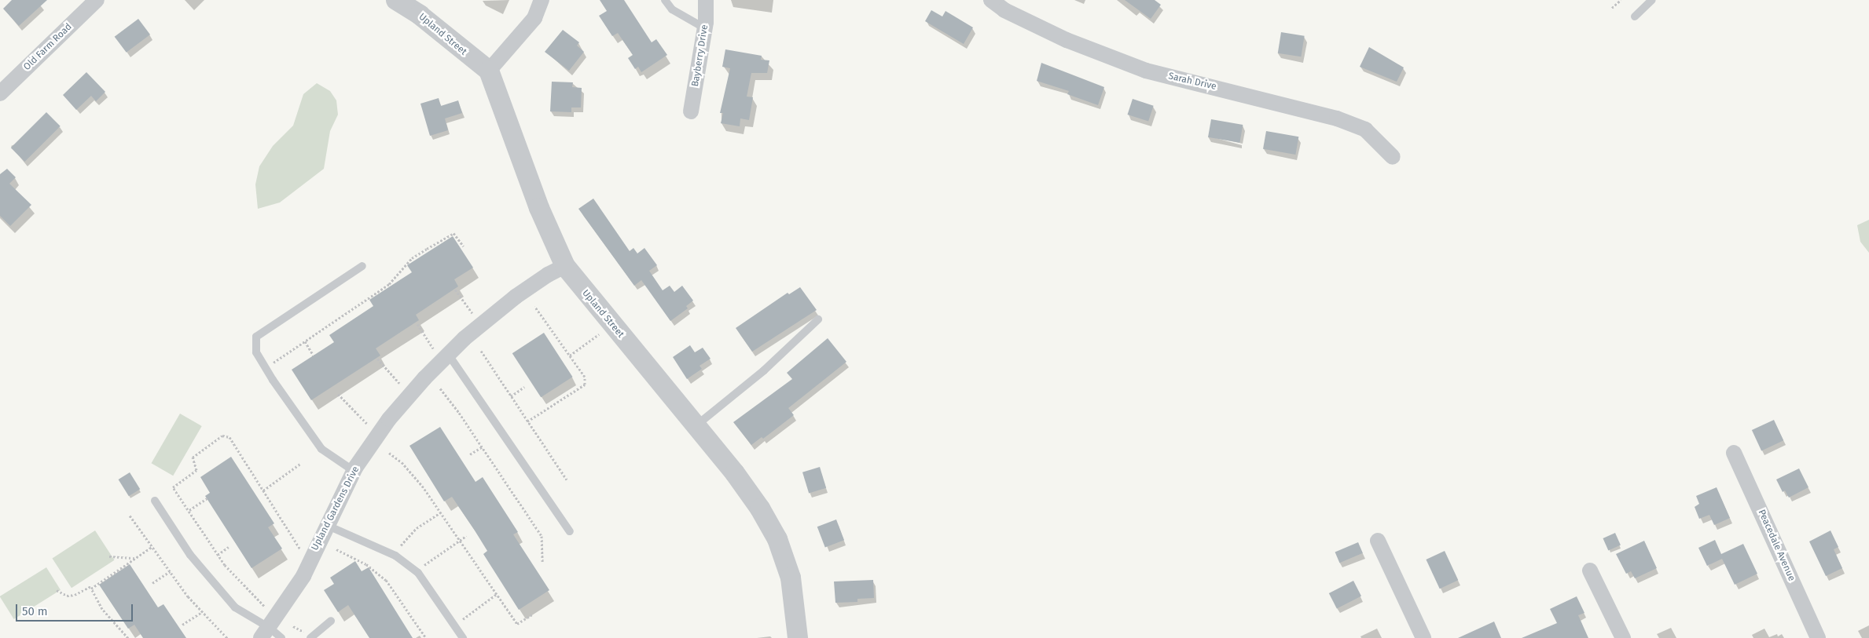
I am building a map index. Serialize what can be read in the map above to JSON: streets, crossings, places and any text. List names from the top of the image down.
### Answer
{
  "streets": {
    "street": [
      "Upland Street",
      "Old Farm Road",
      "Bayberry Drive",
      "Sarah Drive",
      "Upland Gardens Drive",
      "Peacedale Avenue"
    ]
  },
  "crossings": [
    ["Upland Street", "Upland Gardens Drive"]
  ],
  "scale_bar": "50 m"
}
